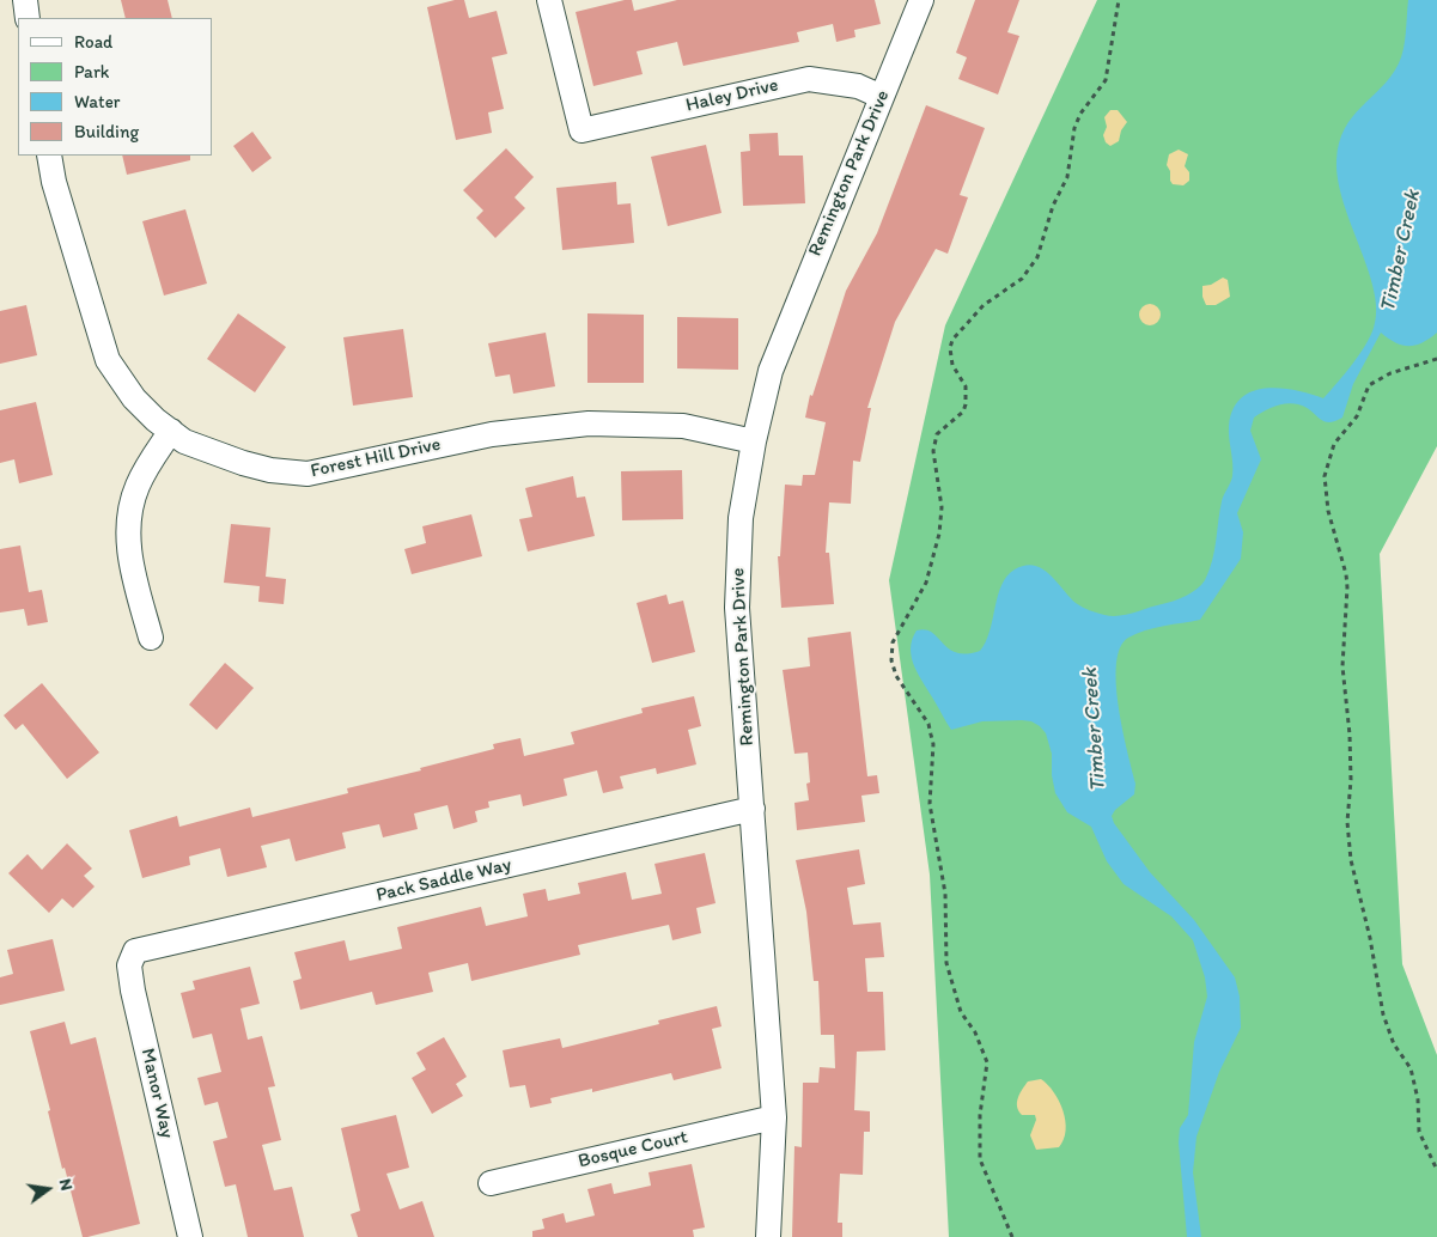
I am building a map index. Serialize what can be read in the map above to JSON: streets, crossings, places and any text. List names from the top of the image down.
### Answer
{
  "streets": {
    "street": [
      "Haley Drive",
      "Remington Park Drive",
      "Forest Hill Drive",
      "Pack Saddle Way",
      "Manor Way",
      "Bosque Court"
    ]
  },
  "crossings": [
    ["Haley Drive", "Remington Park Drive"],
    ["Remington Park Drive", "Forest Hill Drive"],
    ["Remington Park Drive", "Pack Saddle Way"],
    ["Remington Park Drive", "Bosque Court"],
    ["Pack Saddle Way", "Manor Way"]
  ],
  "water": ["Timber Creek"],
  "legend": [
    "Road",
    "Park",
    "Water",
    "Building"
  ],
  "north": "right"
}
